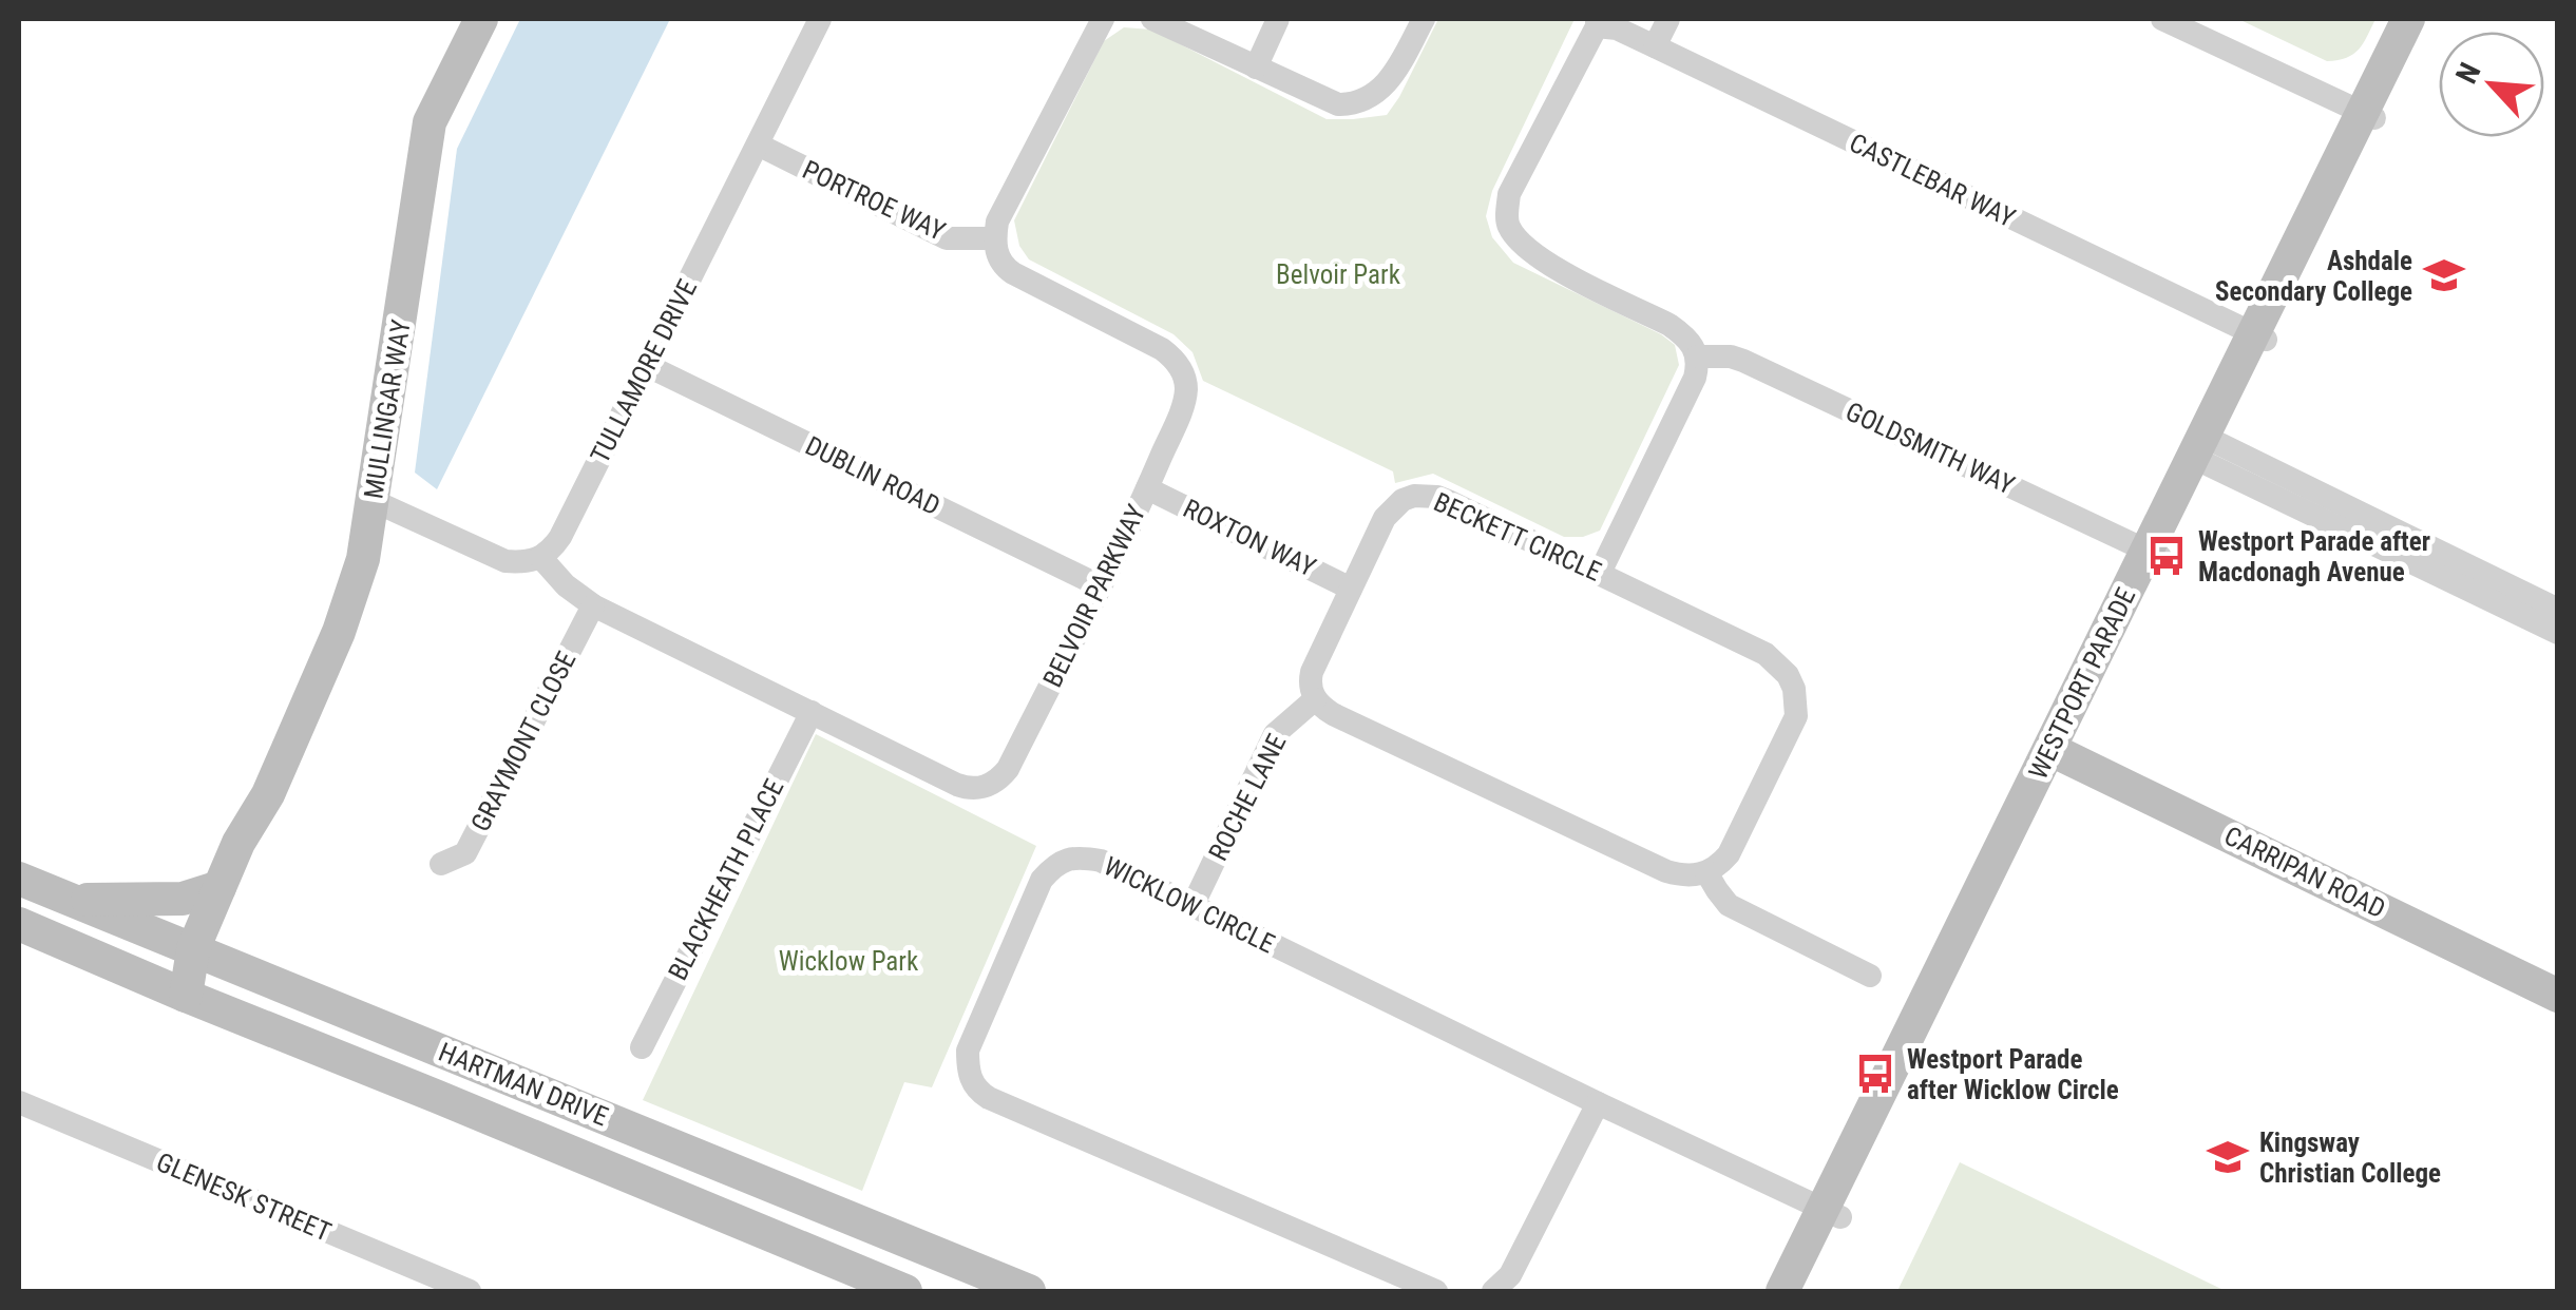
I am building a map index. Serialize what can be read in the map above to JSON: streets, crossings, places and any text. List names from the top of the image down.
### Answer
{
  "streets": {
    "street": [
      "CASTLEBAR WAY",
      "PORTROE WAY",
      "TULLAMORE DRIVE",
      "MULLINGAR WAY",
      "GOLDSMITH WAY",
      "DUBLIN ROAD",
      "BECKETT CIRCLE",
      "ROXTON WAY",
      "BELVOIR PARKWAY",
      "WESTPORT PARADE",
      "GRAYMONT CLOSE",
      "ROCHE LANE",
      "CARRIPAN ROAD",
      "BLACKHEATH PLACE",
      "WICKLOW CIRCLE",
      "HARTMAN DRIVE",
      "GLENESK STREET"
    ]
  },
  "crossings": [
    ["CASTLEBAR WAY", "WESTPORT PARADE"],
    ["PORTROE WAY", "TULLAMORE DRIVE"],
    ["PORTROE WAY", "BELVOIR PARKWAY"],
    ["TULLAMORE DRIVE", "DUBLIN ROAD"],
    ["TULLAMORE DRIVE", "BELVOIR PARKWAY"],
    ["MULLINGAR WAY", "HARTMAN DRIVE"],
    ["GOLDSMITH WAY", "WESTPORT PARADE"],
    ["DUBLIN ROAD", "BELVOIR PARKWAY"],
    ["BECKETT CIRCLE", "ROXTON WAY"],
    ["BECKETT CIRCLE", "ROCHE LANE"],
    ["ROXTON WAY", "BELVOIR PARKWAY"],
    ["BELVOIR PARKWAY", "GRAYMONT CLOSE"],
    ["BELVOIR PARKWAY", "BLACKHEATH PLACE"],
    ["WESTPORT PARADE", "CARRIPAN ROAD"],
    ["WESTPORT PARADE", "WICKLOW CIRCLE"],
    ["ROCHE LANE", "WICKLOW CIRCLE"]
  ],
  "parks": ["Belvoir Park", "Wicklow Park"],
  "places": {
    "school or university": ["Ashdale Secondary College", "Kingsway Christian College"],
    "bus stop": ["Westport Parade after Macdonagh Avenue", "Westport Parade after Wicklow Circle"]
  },
  "north": "top left"
}
